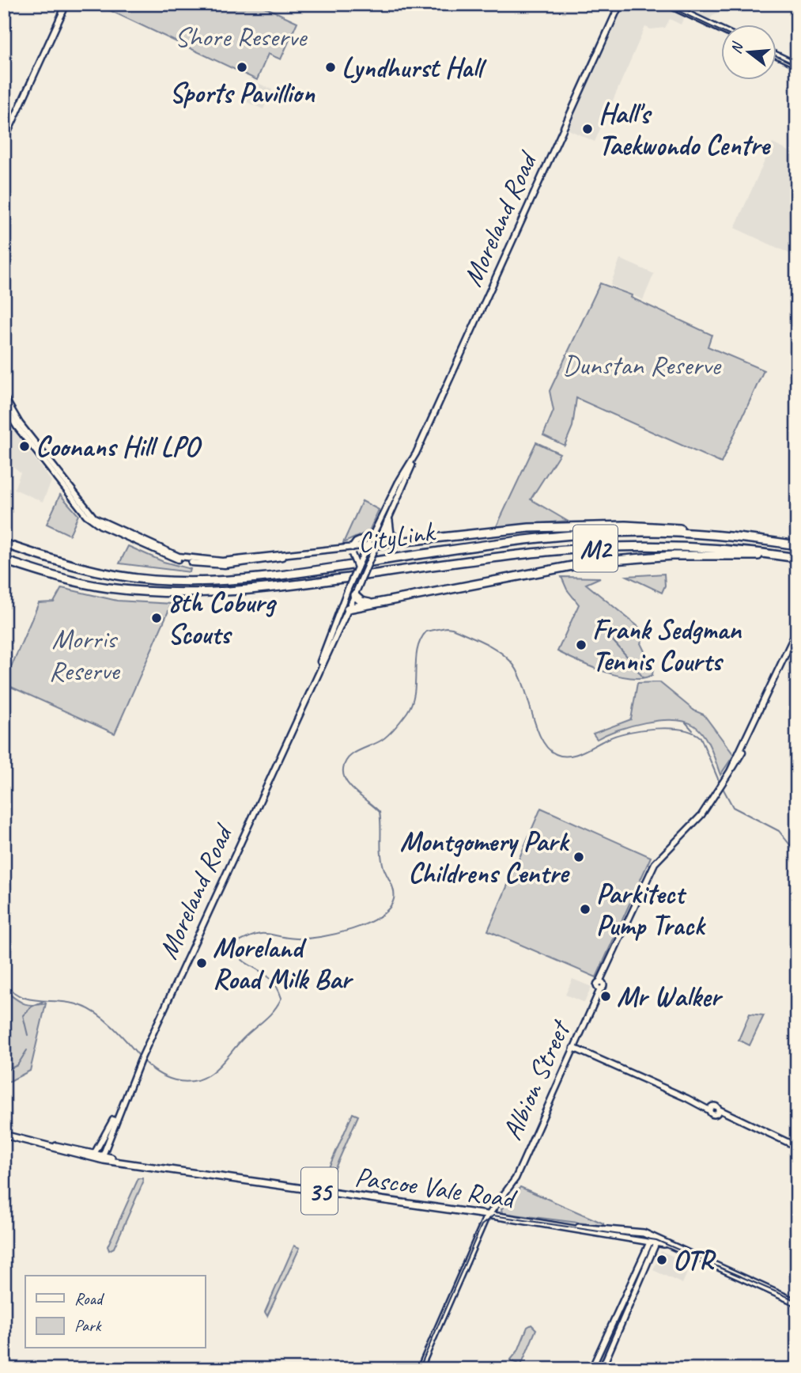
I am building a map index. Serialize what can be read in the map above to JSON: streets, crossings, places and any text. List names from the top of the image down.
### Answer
{
  "streets": {
    "highway": ["CityLink", "M2"],
    "main road": ["Pascoe Vale Road", "35"],
    "street": ["Moreland Road", "Albion Street"]
  },
  "crossings": [
    ["Moreland Road", "Pascoe Vale Road"],
    ["Albion Street", "Pascoe Vale Road"]
  ],
  "parks": ["Shore Reserve", "Dunstan Reserve", "Morris Reserve"],
  "places": [
    "Sports Pavillion",
    "Lyndhurst Hall",
    "Hall's Taekwondo Centre",
    "Coonans Hill LPO",
    "8th Coburg Scouts",
    "Frank Sedgman Tennis Courts",
    "Montgomery Park Childrens Centre",
    "Parkitect Pump Track",
    "Moreland Road Milk Bar",
    "Mr Walker",
    "OTR"
  ],
  "legend": ["Road", "Park"],
  "north": "left"
}
